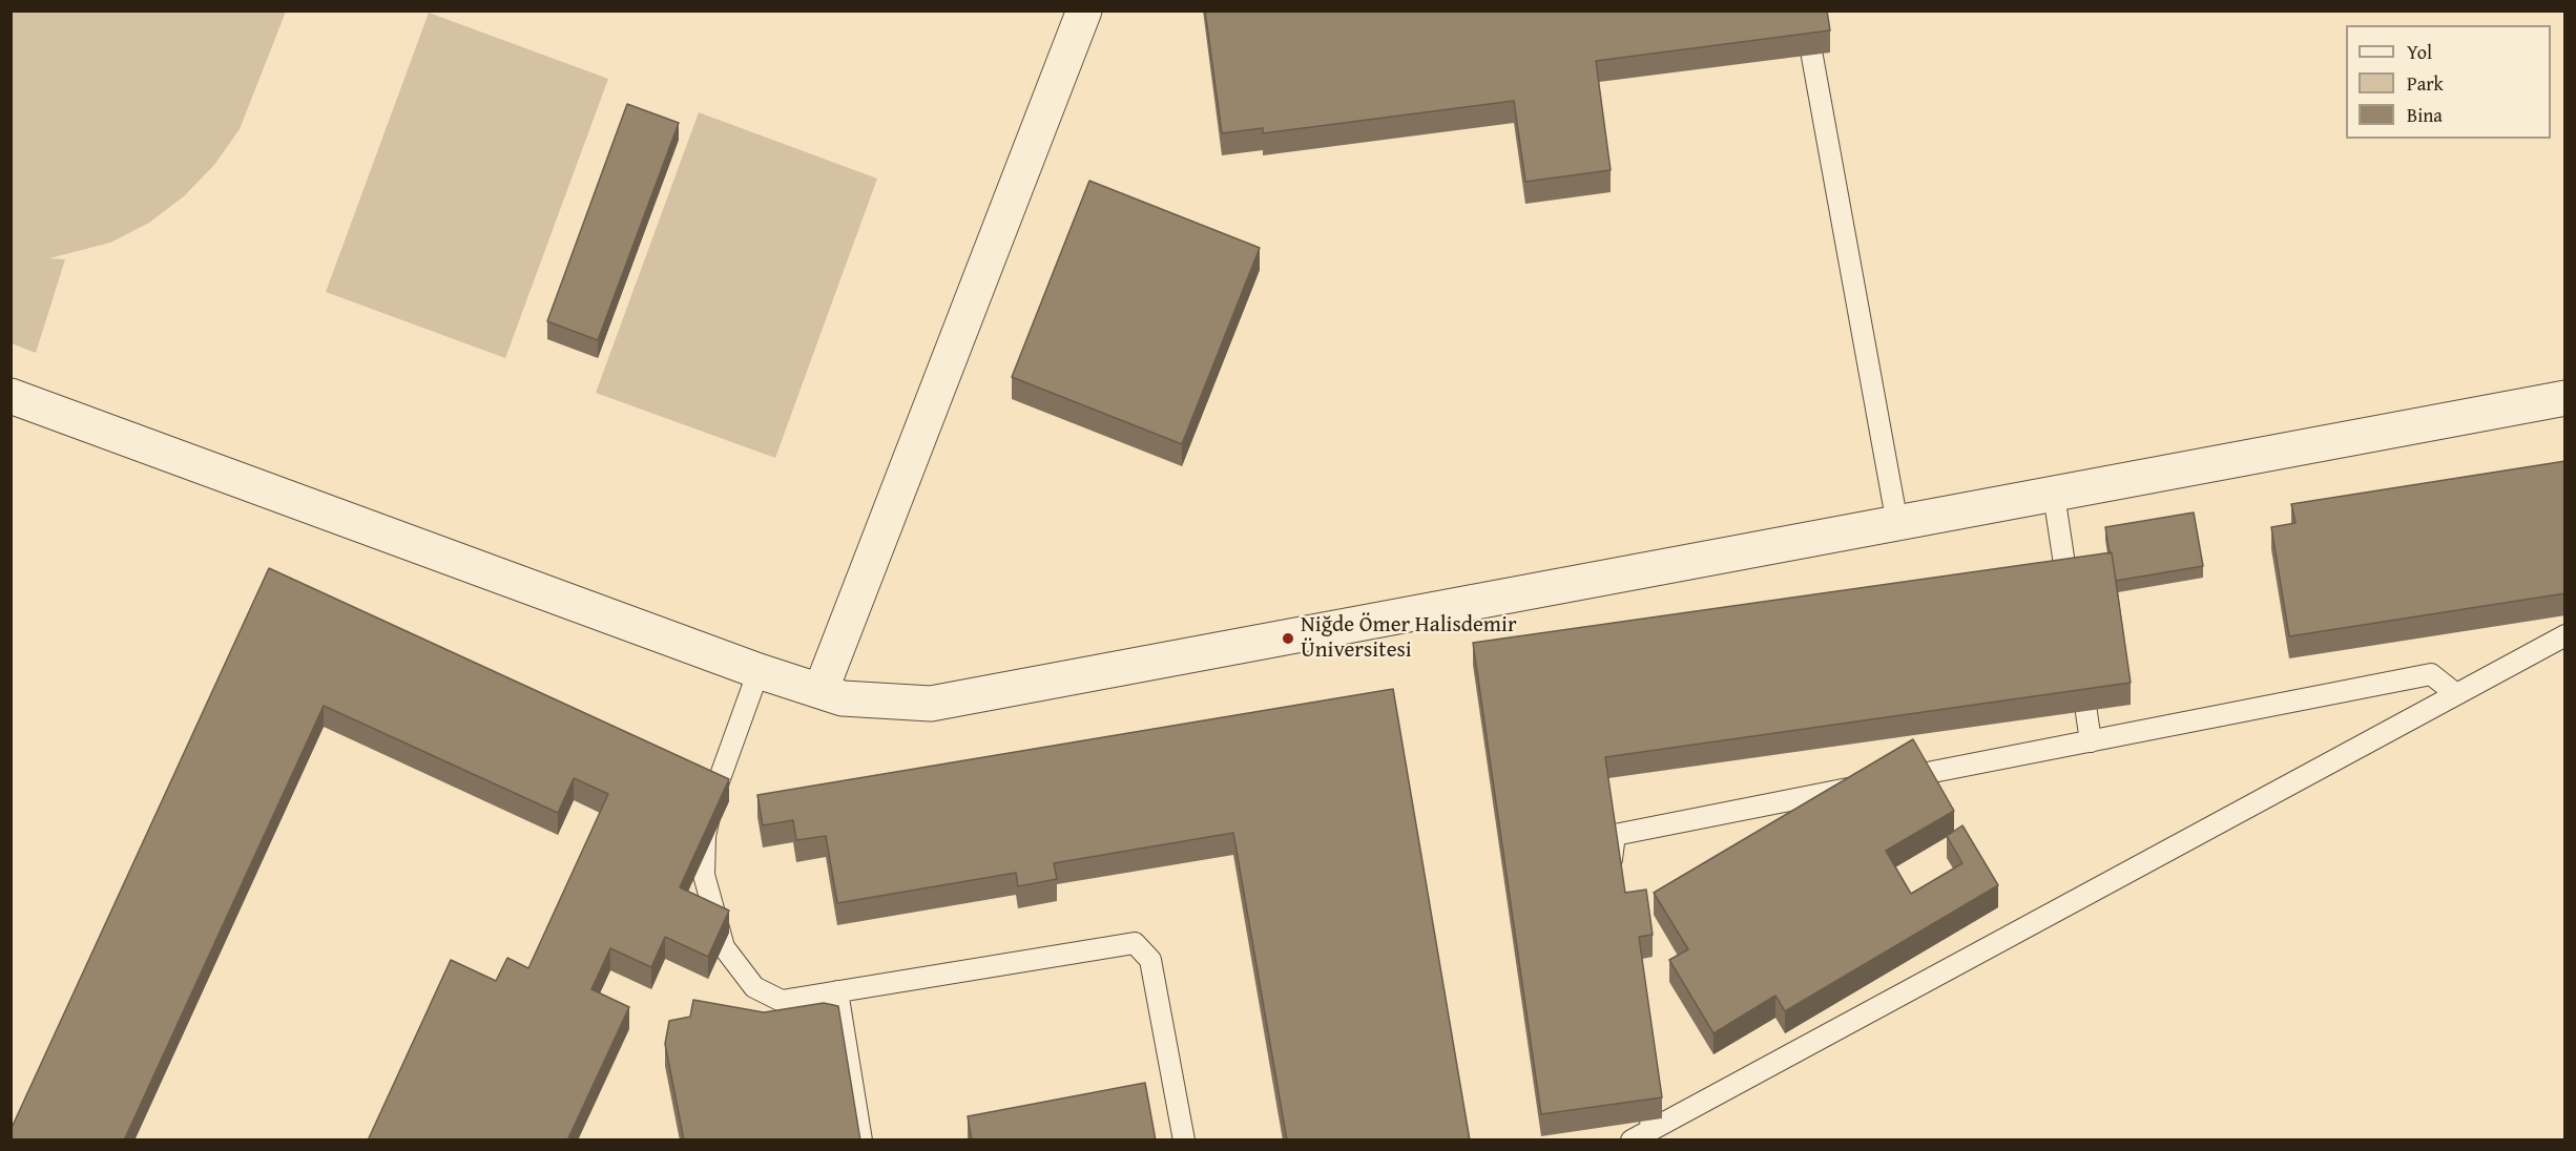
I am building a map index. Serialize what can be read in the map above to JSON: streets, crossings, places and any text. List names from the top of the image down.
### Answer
{
  "places": ["Niğde Ömer Halisdemir Üniversitesi"],
  "legend": ["Yol", "Park", "Bina"]
}
